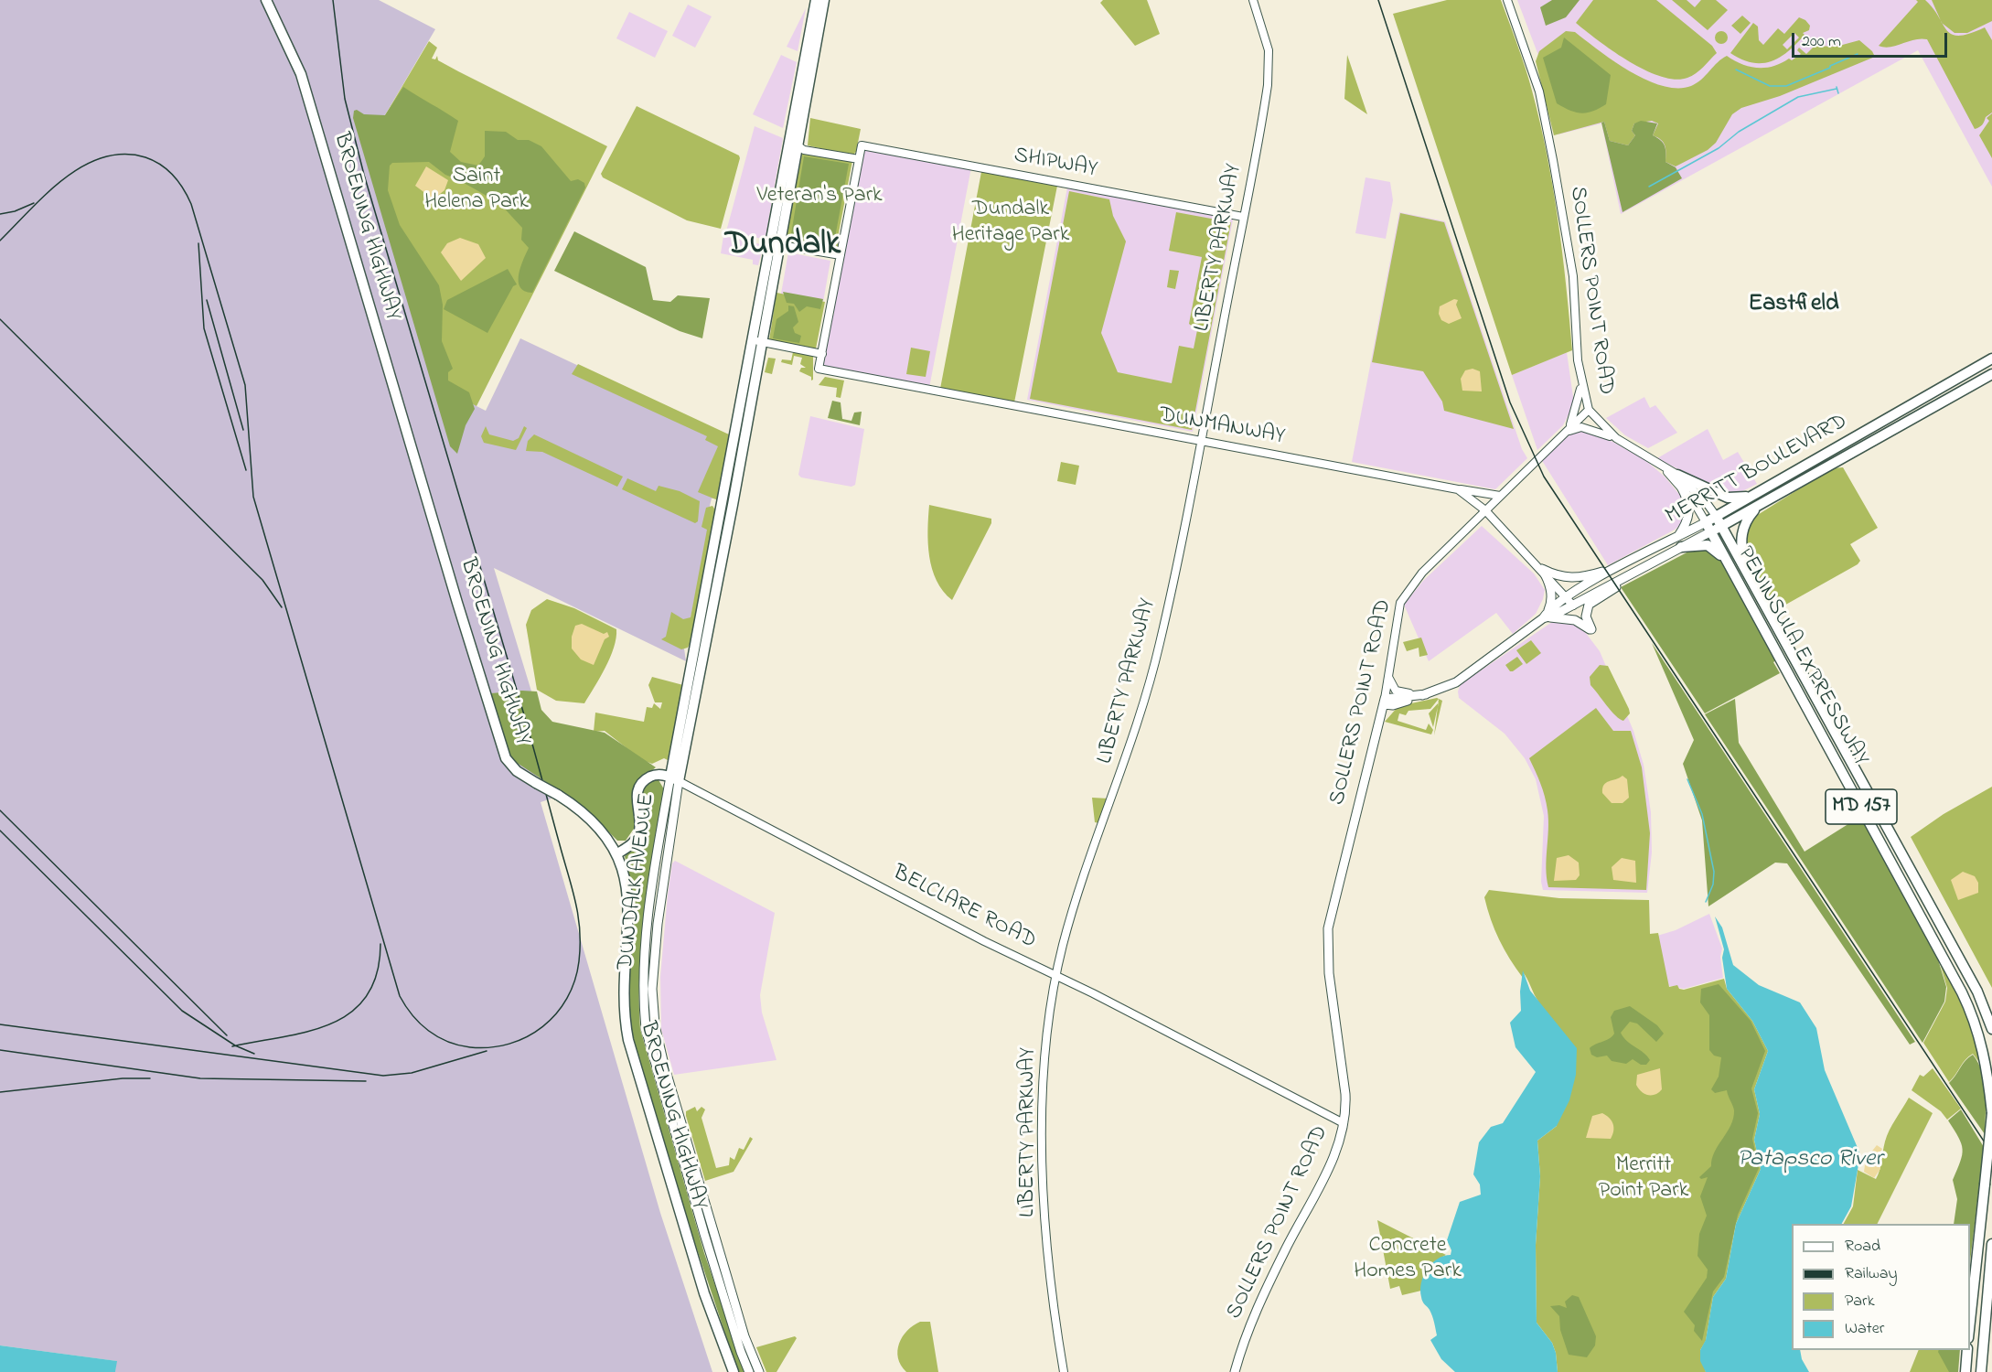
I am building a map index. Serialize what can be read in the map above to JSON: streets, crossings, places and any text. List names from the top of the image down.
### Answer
{
  "streets": {
    "main road": [
      "BROENING HIGHWAY",
      "SOLLERS POINT ROAD",
      "MERRITT BOULEVARD",
      "PENINSULA EXPRESSWAY",
      "MD 157",
      "DUNDALK AVENUE"
    ],
    "street": [
      "SHIPWAY",
      "LIBERTY PARKWAY",
      "DUNMANWAY",
      "BELCLARE ROAD"
    ]
  },
  "crossings": [
    ["SHIPWAY", "LIBERTY PARKWAY"],
    ["LIBERTY PARKWAY", "DUNMANWAY"],
    ["LIBERTY PARKWAY", "BELCLARE ROAD"],
    ["SOLLERS POINT ROAD", "DUNMANWAY"],
    ["SOLLERS POINT ROAD", "MERRITT BOULEVARD"],
    ["SOLLERS POINT ROAD", "BELCLARE ROAD"],
    ["DUNMANWAY", "MERRITT BOULEVARD"],
    ["MERRITT BOULEVARD", "PENINSULA EXPRESSWAY"],
    ["MERRITT BOULEVARD", "MD 157"],
    ["PENINSULA EXPRESSWAY", "MD 157"],
    ["DUNDALK AVENUE", "BELCLARE ROAD"]
  ],
  "districts": ["Dundalk", "Eastfield"],
  "water": ["Patapsco River"],
  "parks": [
    "Saint Helena Park",
    "Veteran's Park",
    "Dundalk Heritage Park",
    "Merritt Point Park",
    "Concrete Homes Park"
  ],
  "legend": [
    "Road",
    "Railway",
    "Park",
    "Water"
  ],
  "scale_bar": "200 m"
}
